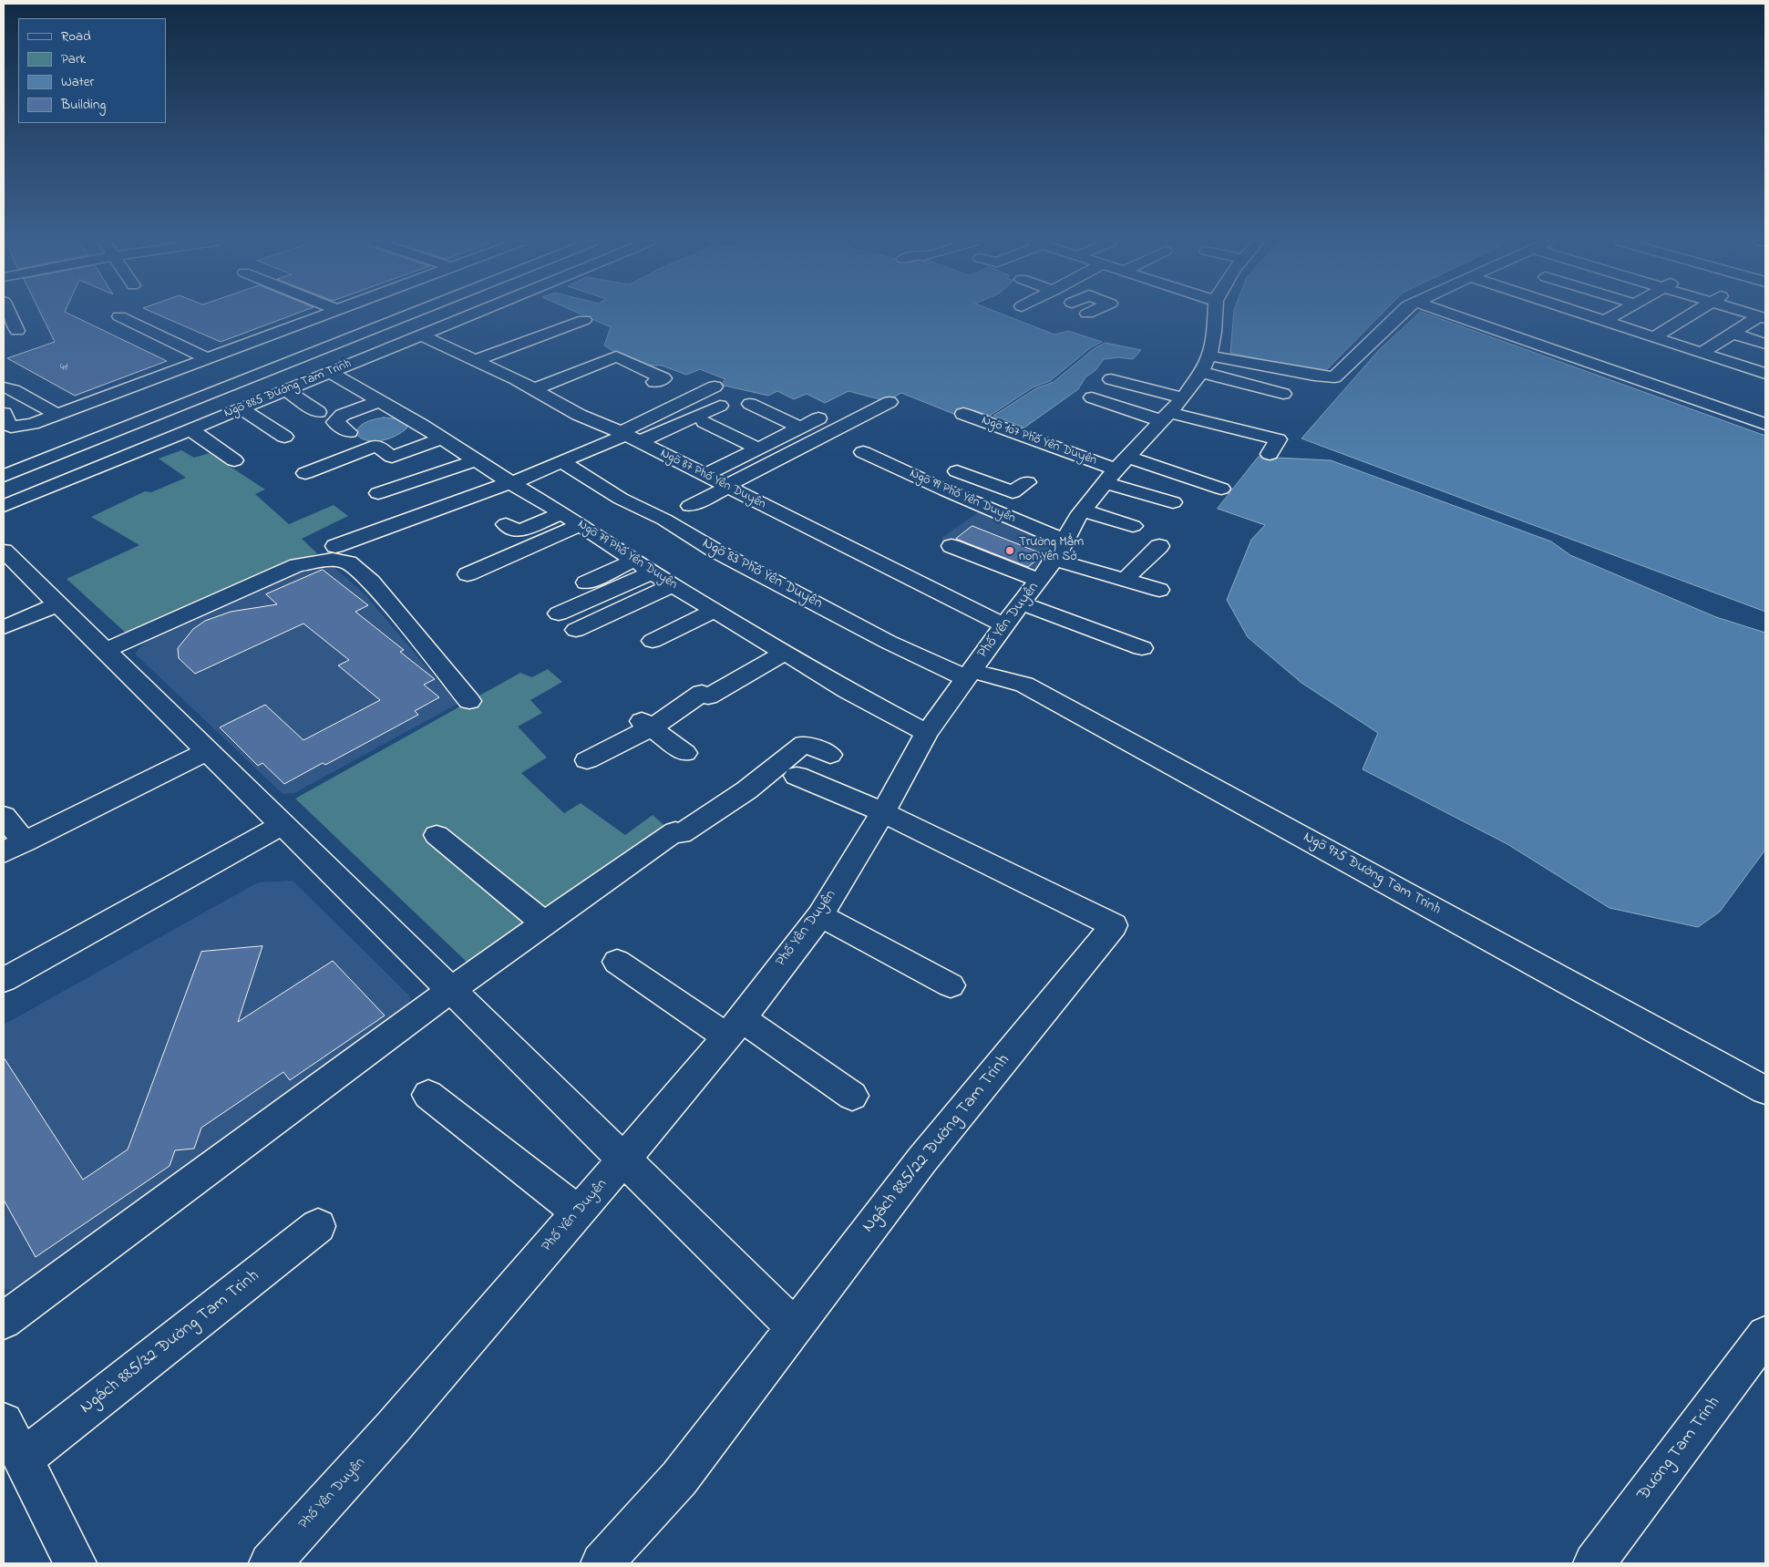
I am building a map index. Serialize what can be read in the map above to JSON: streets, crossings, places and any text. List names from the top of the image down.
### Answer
{
  "streets": {
    "street": [
      "Ngõ 885 Đường Tam Trinh",
      "Ngõ 107 Phố Yên Duyên",
      "Ngõ 87 Phố Yên Duyên",
      "Ngõ 99 Phố Yên Duyên",
      "Ngõ 79 Phố Yên Duyên",
      "Ngõ 83 Phố Yên Duyên",
      "Phố Yên Duyên",
      "Ngõ 975 Đường Tam Trinh",
      "Ngách 885/22 Đường Tam Trinh",
      "Ngách 885/32 Đường Tam Trinh",
      "Đường Tam Trinh"
    ]
  },
  "crossings": [
    ["Ngõ 885 Đường Tam Trinh", "Ngõ 87 Phố Yên Duyên"],
    ["Ngõ 885 Đường Tam Trinh", "Ngõ 79 Phố Yên Duyên"],
    ["Ngõ 107 Phố Yên Duyên", "Phố Yên Duyên"],
    ["Ngõ 87 Phố Yên Duyên", "Phố Yên Duyên"],
    ["Ngõ 99 Phố Yên Duyên", "Phố Yên Duyên"],
    ["Ngõ 79 Phố Yên Duyên", "Phố Yên Duyên"],
    ["Ngõ 83 Phố Yên Duyên", "Phố Yên Duyên"],
    ["Ngõ 83 Phố Yên Duyên", "Ngõ 975 Đường Tam Trinh"],
    ["Phố Yên Duyên", "Ngõ 975 Đường Tam Trinh"],
    ["Phố Yên Duyên", "Ngách 885/22 Đường Tam Trinh"]
  ],
  "places": ["Trường Mầm non Yên Sở"],
  "house_numbers": ["41"],
  "legend": [
    "Road",
    "Park",
    "Water",
    "Building"
  ]
}
